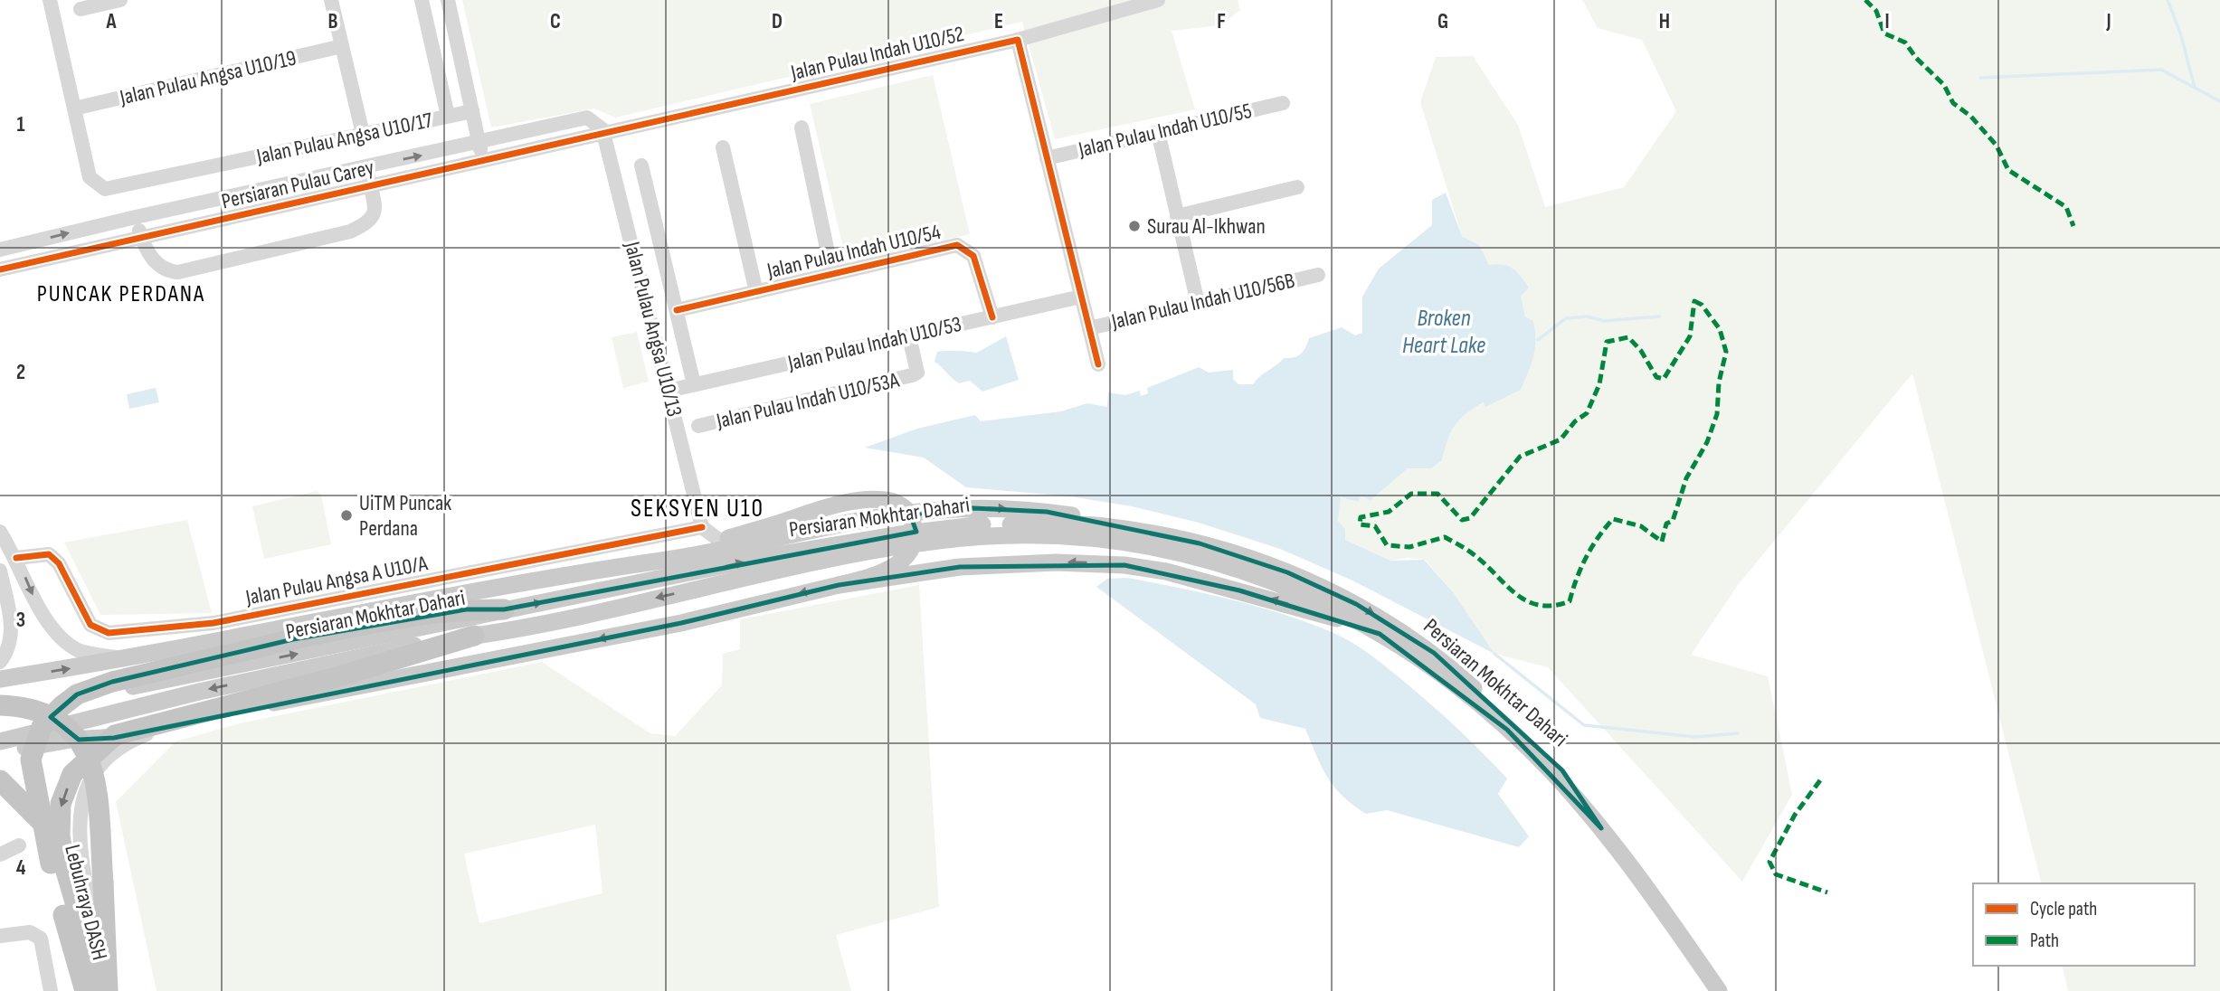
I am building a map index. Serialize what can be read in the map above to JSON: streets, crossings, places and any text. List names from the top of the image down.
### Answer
{
  "streets": {
    "highway": ["Lebuhraya DASH"],
    "main road": ["Persiaran Mokhtar Dahari"],
    "street": [
      "Jalan Pulau Indah U10/52",
      "Jalan Pulau Angsa U10/19",
      "Jalan Pulau Indah U10/55",
      "Jalan Pulau Angsa U10/17",
      "Persiaran Pulau Carey",
      "Jalan Pulau Indah U10/54",
      "Jalan Pulau Indah U10/56B",
      "Jalan Pulau Angsa U10/13",
      "Jalan Pulau Indah U10/53",
      "Jalan Pulau Indah U10/53A",
      "Jalan Pulau Angsa A U10/A"
    ]
  },
  "crossings": [
    ["Jalan Pulau Indah U10/52", "Persiaran Pulau Carey"],
    ["Jalan Pulau Indah U10/52", "Jalan Pulau Angsa U10/13"],
    ["Jalan Pulau Angsa U10/19", "Jalan Pulau Angsa U10/17"],
    ["Persiaran Pulau Carey", "Jalan Pulau Angsa U10/13"],
    ["Jalan Pulau Indah U10/54", "Jalan Pulau Indah U10/53"],
    ["Jalan Pulau Angsa U10/13", "Jalan Pulau Indah U10/53"],
    ["Jalan Pulau Angsa U10/13", "Jalan Pulau Angsa A U10/A"],
    ["Jalan Pulau Indah U10/53", "Jalan Pulau Indah U10/53A"],
    ["Persiaran Mokhtar Dahari", "Lebuhraya DASH"]
  ],
  "districts": ["PUNCAK PERDANA", "SEKSYEN U10"],
  "water": ["Broken Heart Lake"],
  "places": ["Surau Al-Ikhwan", "UiTM Puncak Perdana"],
  "legend": ["Cycle path", "Path"],
  "grid": {
    "columns": [
      "A",
      "B",
      "C",
      "D",
      "E",
      "F",
      "G",
      "H",
      "I",
      "J"
    ],
    "rows": [
      "1",
      "2",
      "3",
      "4"
    ]
  }
}
